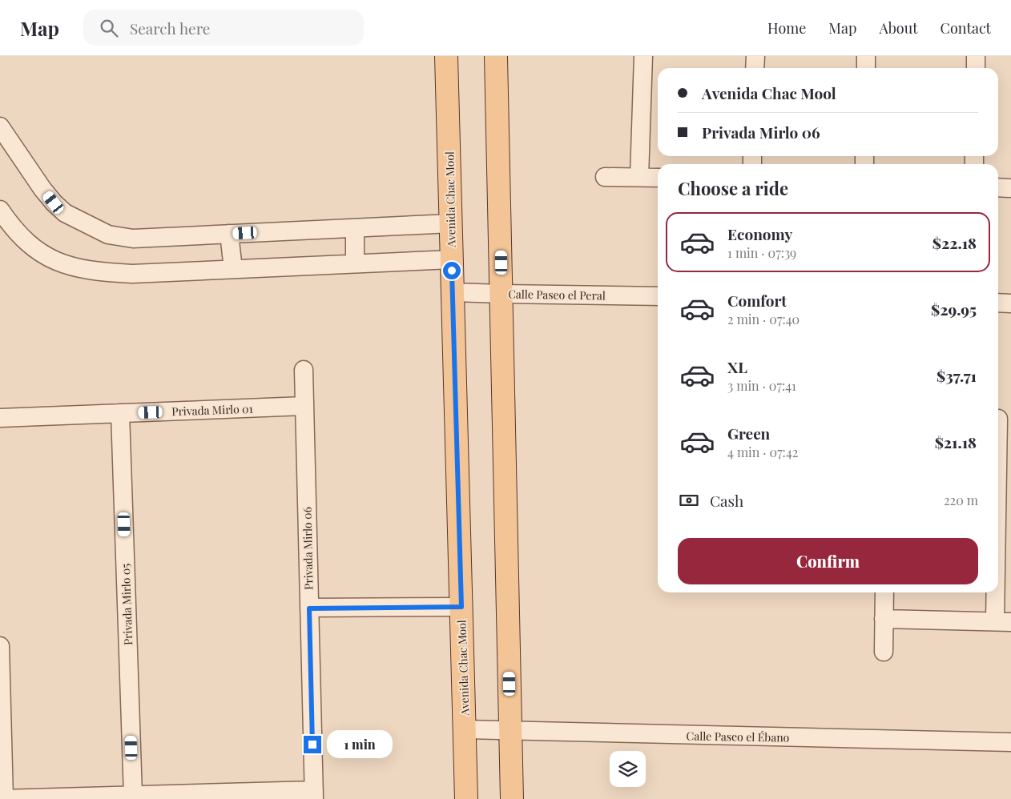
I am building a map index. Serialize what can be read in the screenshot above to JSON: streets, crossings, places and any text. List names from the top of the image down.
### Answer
{
  "streets": {
    "main road": ["Avenida Chac Mool"],
    "street": [
      "Calle Paseo el Peral",
      "Privada Mirlo 01",
      "Privada Mirlo 06",
      "Privada Mirlo 05",
      "Calle Paseo el Ébano"
    ]
  },
  "crossings": [
    ["Avenida Chac Mool", "Calle Paseo el Peral"],
    ["Avenida Chac Mool", "Calle Paseo el Ébano"],
    ["Privada Mirlo 01", "Privada Mirlo 06"],
    ["Privada Mirlo 01", "Privada Mirlo 05"]
  ],
  "page": {
    "header": "Map",
    "search": "Search here",
    "nav": [
      "Home",
      "Map",
      "About",
      "Contact"
    ],
    "banner": ["Avenida Chac Mool", "Privada Mirlo 06"],
    "heading": "Choose a ride",
    "list": [
      {
        "name": "Economy",
        "note": "1 min · 07:39",
        "value": "$22.18"
      },
      {
        "name": "Comfort",
        "note": "2 min · 07:40",
        "value": "$29.95"
      },
      {
        "name": "XL",
        "note": "3 min · 07:41",
        "value": "$37.71"
      },
      {
        "name": "Green",
        "note": "4 min · 07:42",
        "value": "$21.18"
      }
    ],
    "pay": ["Cash", "220 m"],
    "buttons": "Confirm",
    "bubble": "1 min"
  }
}
